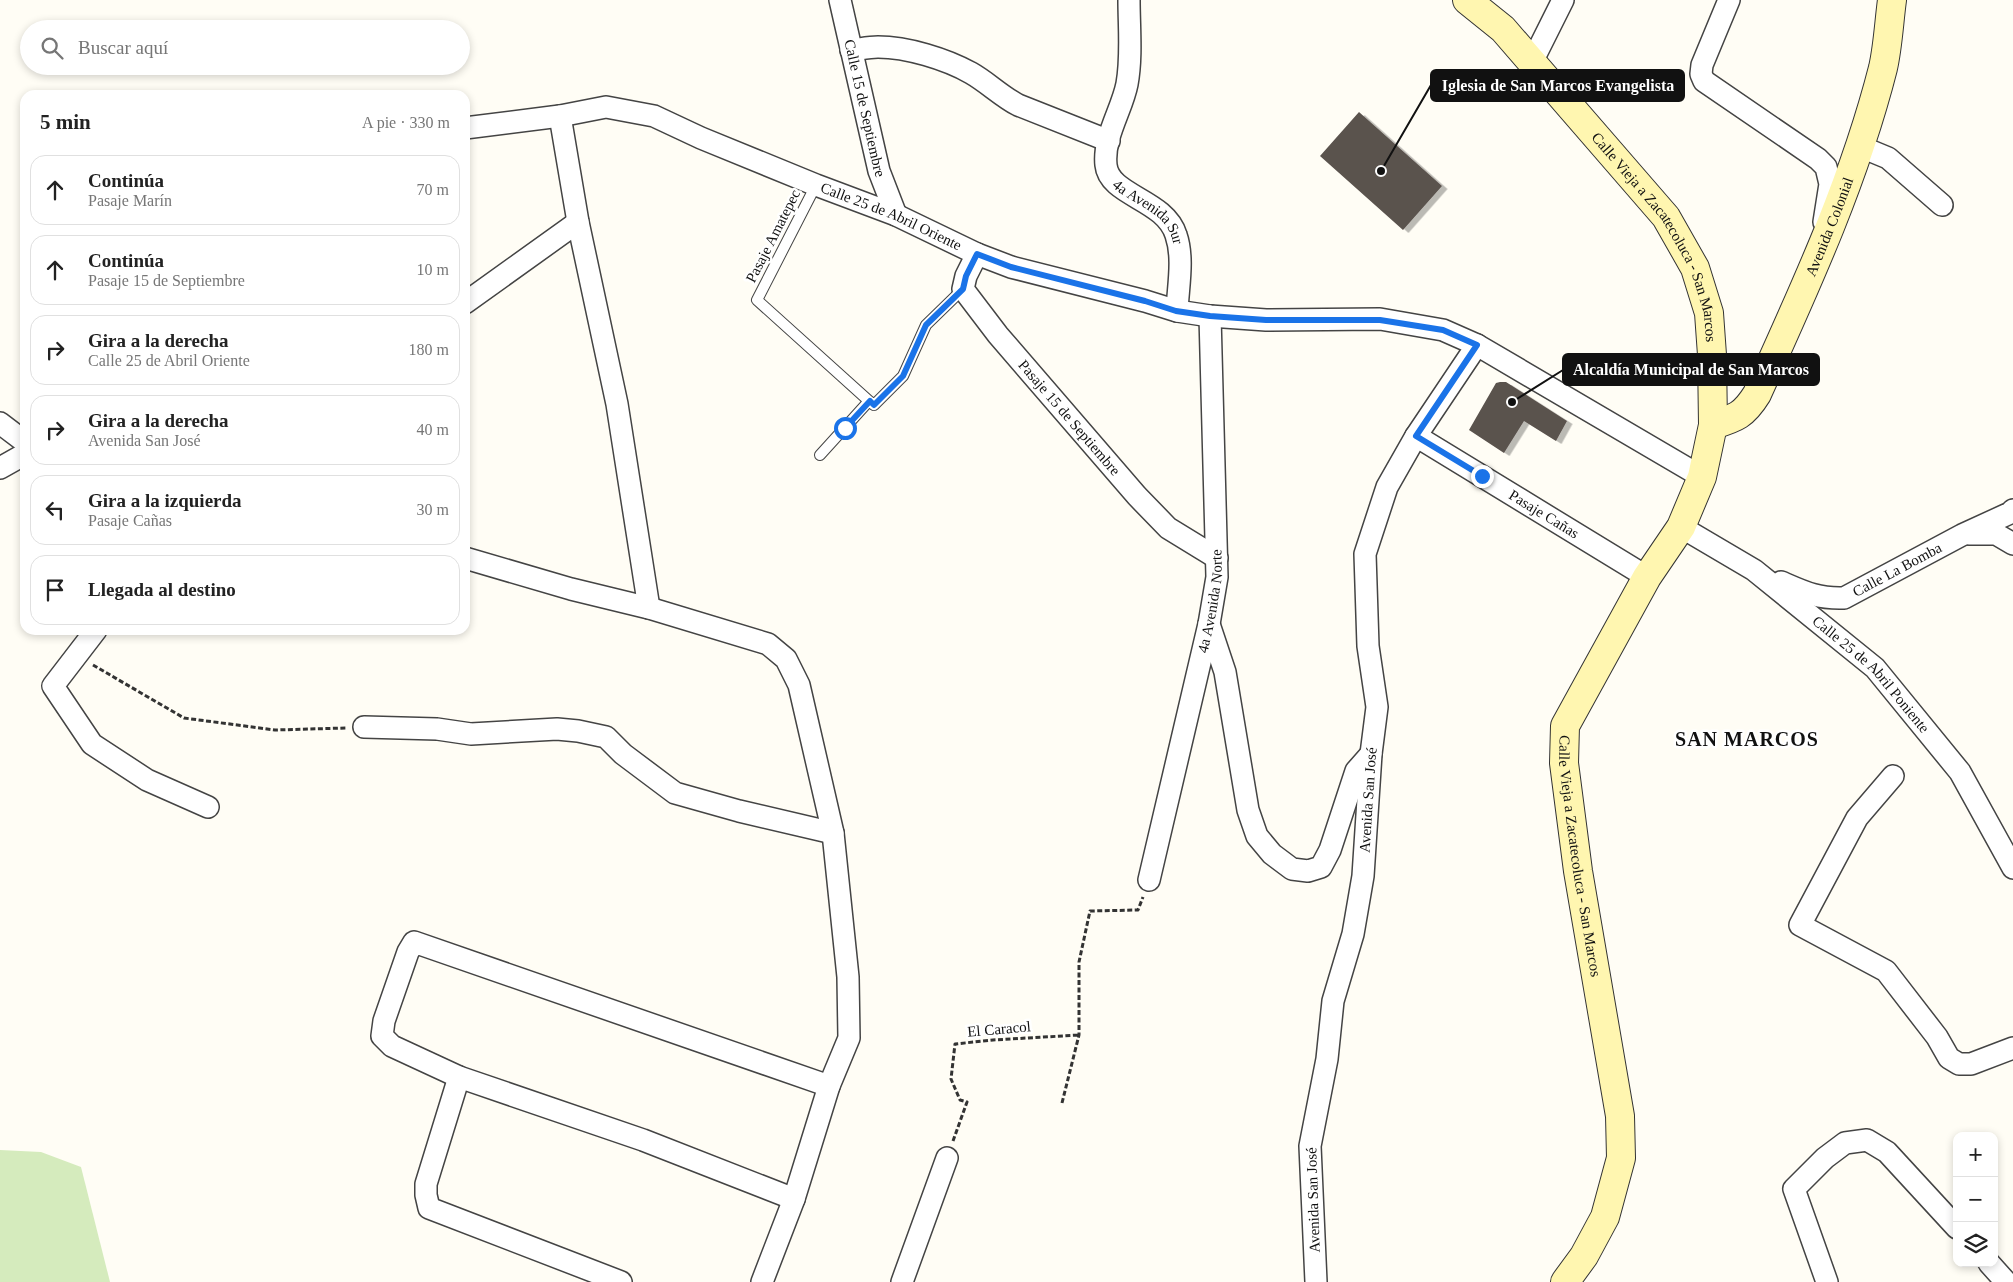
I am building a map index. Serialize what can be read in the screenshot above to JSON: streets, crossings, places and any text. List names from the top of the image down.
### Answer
{
  "streets": {
    "main road": ["Avenida Colonial", "Calle Vieja a Zacatecoluca - San Marcos"],
    "street": [
      "Calle 15 de Septiembre",
      "4a Avenida Sur",
      "Calle 25 de Abril Oriente",
      "Pasaje 15 de Septiembre",
      "Pasaje Cañas",
      "Calle La Bomba",
      "4a Avenida Norte",
      "Calle 25 de Abril Poniente",
      "Avenida San José"
    ],
    "lane": ["Pasaje Amatepec"],
    "path": ["El Caracol"]
  },
  "crossings": [
    ["Calle 15 de Septiembre", "Calle 25 de Abril Oriente"],
    ["4a Avenida Sur", "Calle 25 de Abril Oriente"],
    ["Calle 25 de Abril Oriente", "Pasaje Amatepec"],
    ["Calle 25 de Abril Oriente", "Calle Vieja a Zacatecoluca - San Marcos"],
    ["Calle 25 de Abril Oriente", "4a Avenida Norte"],
    ["Calle 25 de Abril Oriente", "Avenida San José"],
    ["Avenida Colonial", "Calle Vieja a Zacatecoluca - San Marcos"],
    ["Calle Vieja a Zacatecoluca - San Marcos", "Pasaje Cañas"],
    ["Calle Vieja a Zacatecoluca - San Marcos", "Calle 25 de Abril Poniente"],
    ["Pasaje 15 de Septiembre", "4a Avenida Norte"],
    ["Pasaje Cañas", "Avenida San José"],
    ["Calle La Bomba", "Calle 25 de Abril Poniente"]
  ],
  "districts": ["SAN MARCOS"],
  "places": ["Iglesia de San Marcos Evangelista", "Alcaldía Municipal de San Marcos"],
  "page": {
    "search": "Buscar aquí",
    "heading": ["5 min", "A pie · 330 m"],
    "list": [
      ["Continúa", "Pasaje Marín", "70 m"],
      ["Continúa", "Pasaje 15 de Septiembre", "10 m"],
      ["Gira a la derecha", "Calle 25 de Abril Oriente", "180 m"],
      ["Gira a la derecha", "Avenida San José", "40 m"],
      ["Gira a la izquierda", "Pasaje Cañas", "30 m"],
      "Llegada al destino"
    ],
    "map_buttons": ["+", "−"]
  }
}
